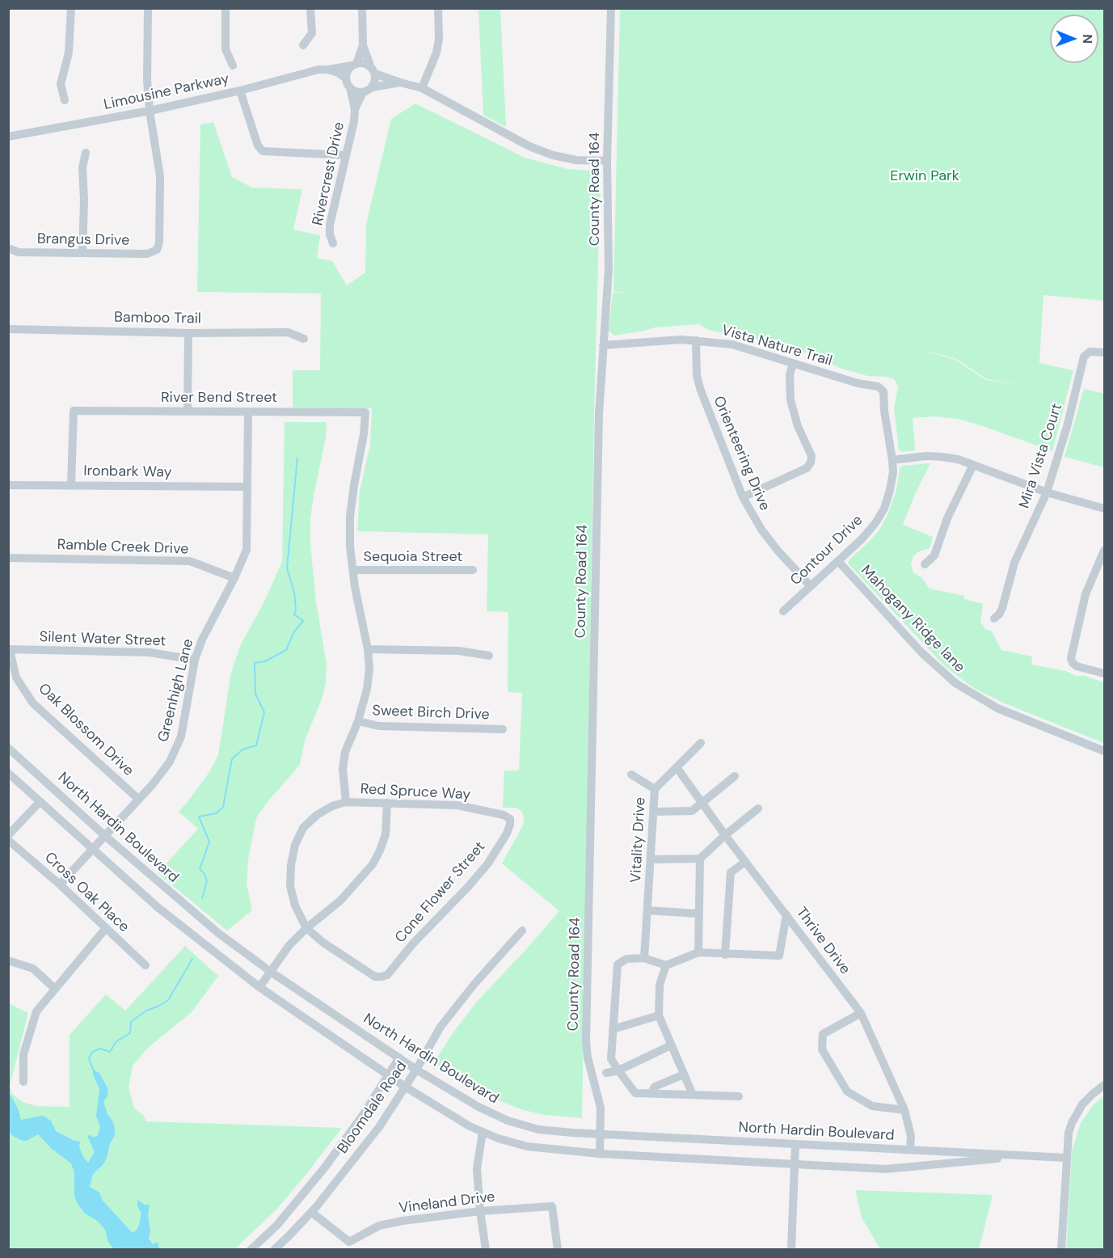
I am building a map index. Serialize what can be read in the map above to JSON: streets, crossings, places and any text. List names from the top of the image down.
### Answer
{
  "streets": {
    "street": [
      "Limousine Parkway",
      "Rivercrest Drive",
      "County Road 164",
      "Brangus Drive",
      "Bamboo Trail",
      "Vista Nature Trail",
      "River Bend Street",
      "Orienteering Drive",
      "Mira Vista Court",
      "Ironbark Way",
      "Ramble Creek Drive",
      "Contour Drive",
      "Sequoia Street",
      "Mahogany Ridge lane",
      "Silent Water Street",
      "Greenhigh Lane",
      "Sweet Birch Drive",
      "Oak Blossom Drive",
      "Red Spruce Way",
      "North Hardin Boulevard",
      "Vitality Drive",
      "Cross Oak Place",
      "Cone Flower Street",
      "Thrive Drive",
      "Bloomdale Road",
      "Vineland Drive"
    ]
  },
  "crossings": [
    ["Limousine Parkway", "Rivercrest Drive"],
    ["Limousine Parkway", "Brangus Drive"],
    ["County Road 164", "Vista Nature Trail"],
    ["County Road 164", "North Hardin Boulevard"],
    ["Vista Nature Trail", "Orienteering Drive"],
    ["Vista Nature Trail", "Contour Drive"],
    ["River Bend Street", "Ironbark Way"],
    ["River Bend Street", "Sequoia Street"],
    ["River Bend Street", "Greenhigh Lane"],
    ["Orienteering Drive", "Contour Drive"],
    ["Ironbark Way", "Greenhigh Lane"],
    ["Ramble Creek Drive", "Greenhigh Lane"],
    ["Contour Drive", "Mahogany Ridge lane"],
    ["Silent Water Street", "Greenhigh Lane"],
    ["Silent Water Street", "Oak Blossom Drive"],
    ["Greenhigh Lane", "Oak Blossom Drive"],
    ["Greenhigh Lane", "North Hardin Boulevard"],
    ["Greenhigh Lane", "Cross Oak Place"],
    ["Red Spruce Way", "Cone Flower Street"],
    ["North Hardin Boulevard", "Thrive Drive"],
    ["North Hardin Boulevard", "Bloomdale Road"],
    ["Vitality Drive", "Thrive Drive"],
    ["Bloomdale Road", "Vineland Drive"]
  ],
  "parks": ["Erwin Park"],
  "north": "right"
}
